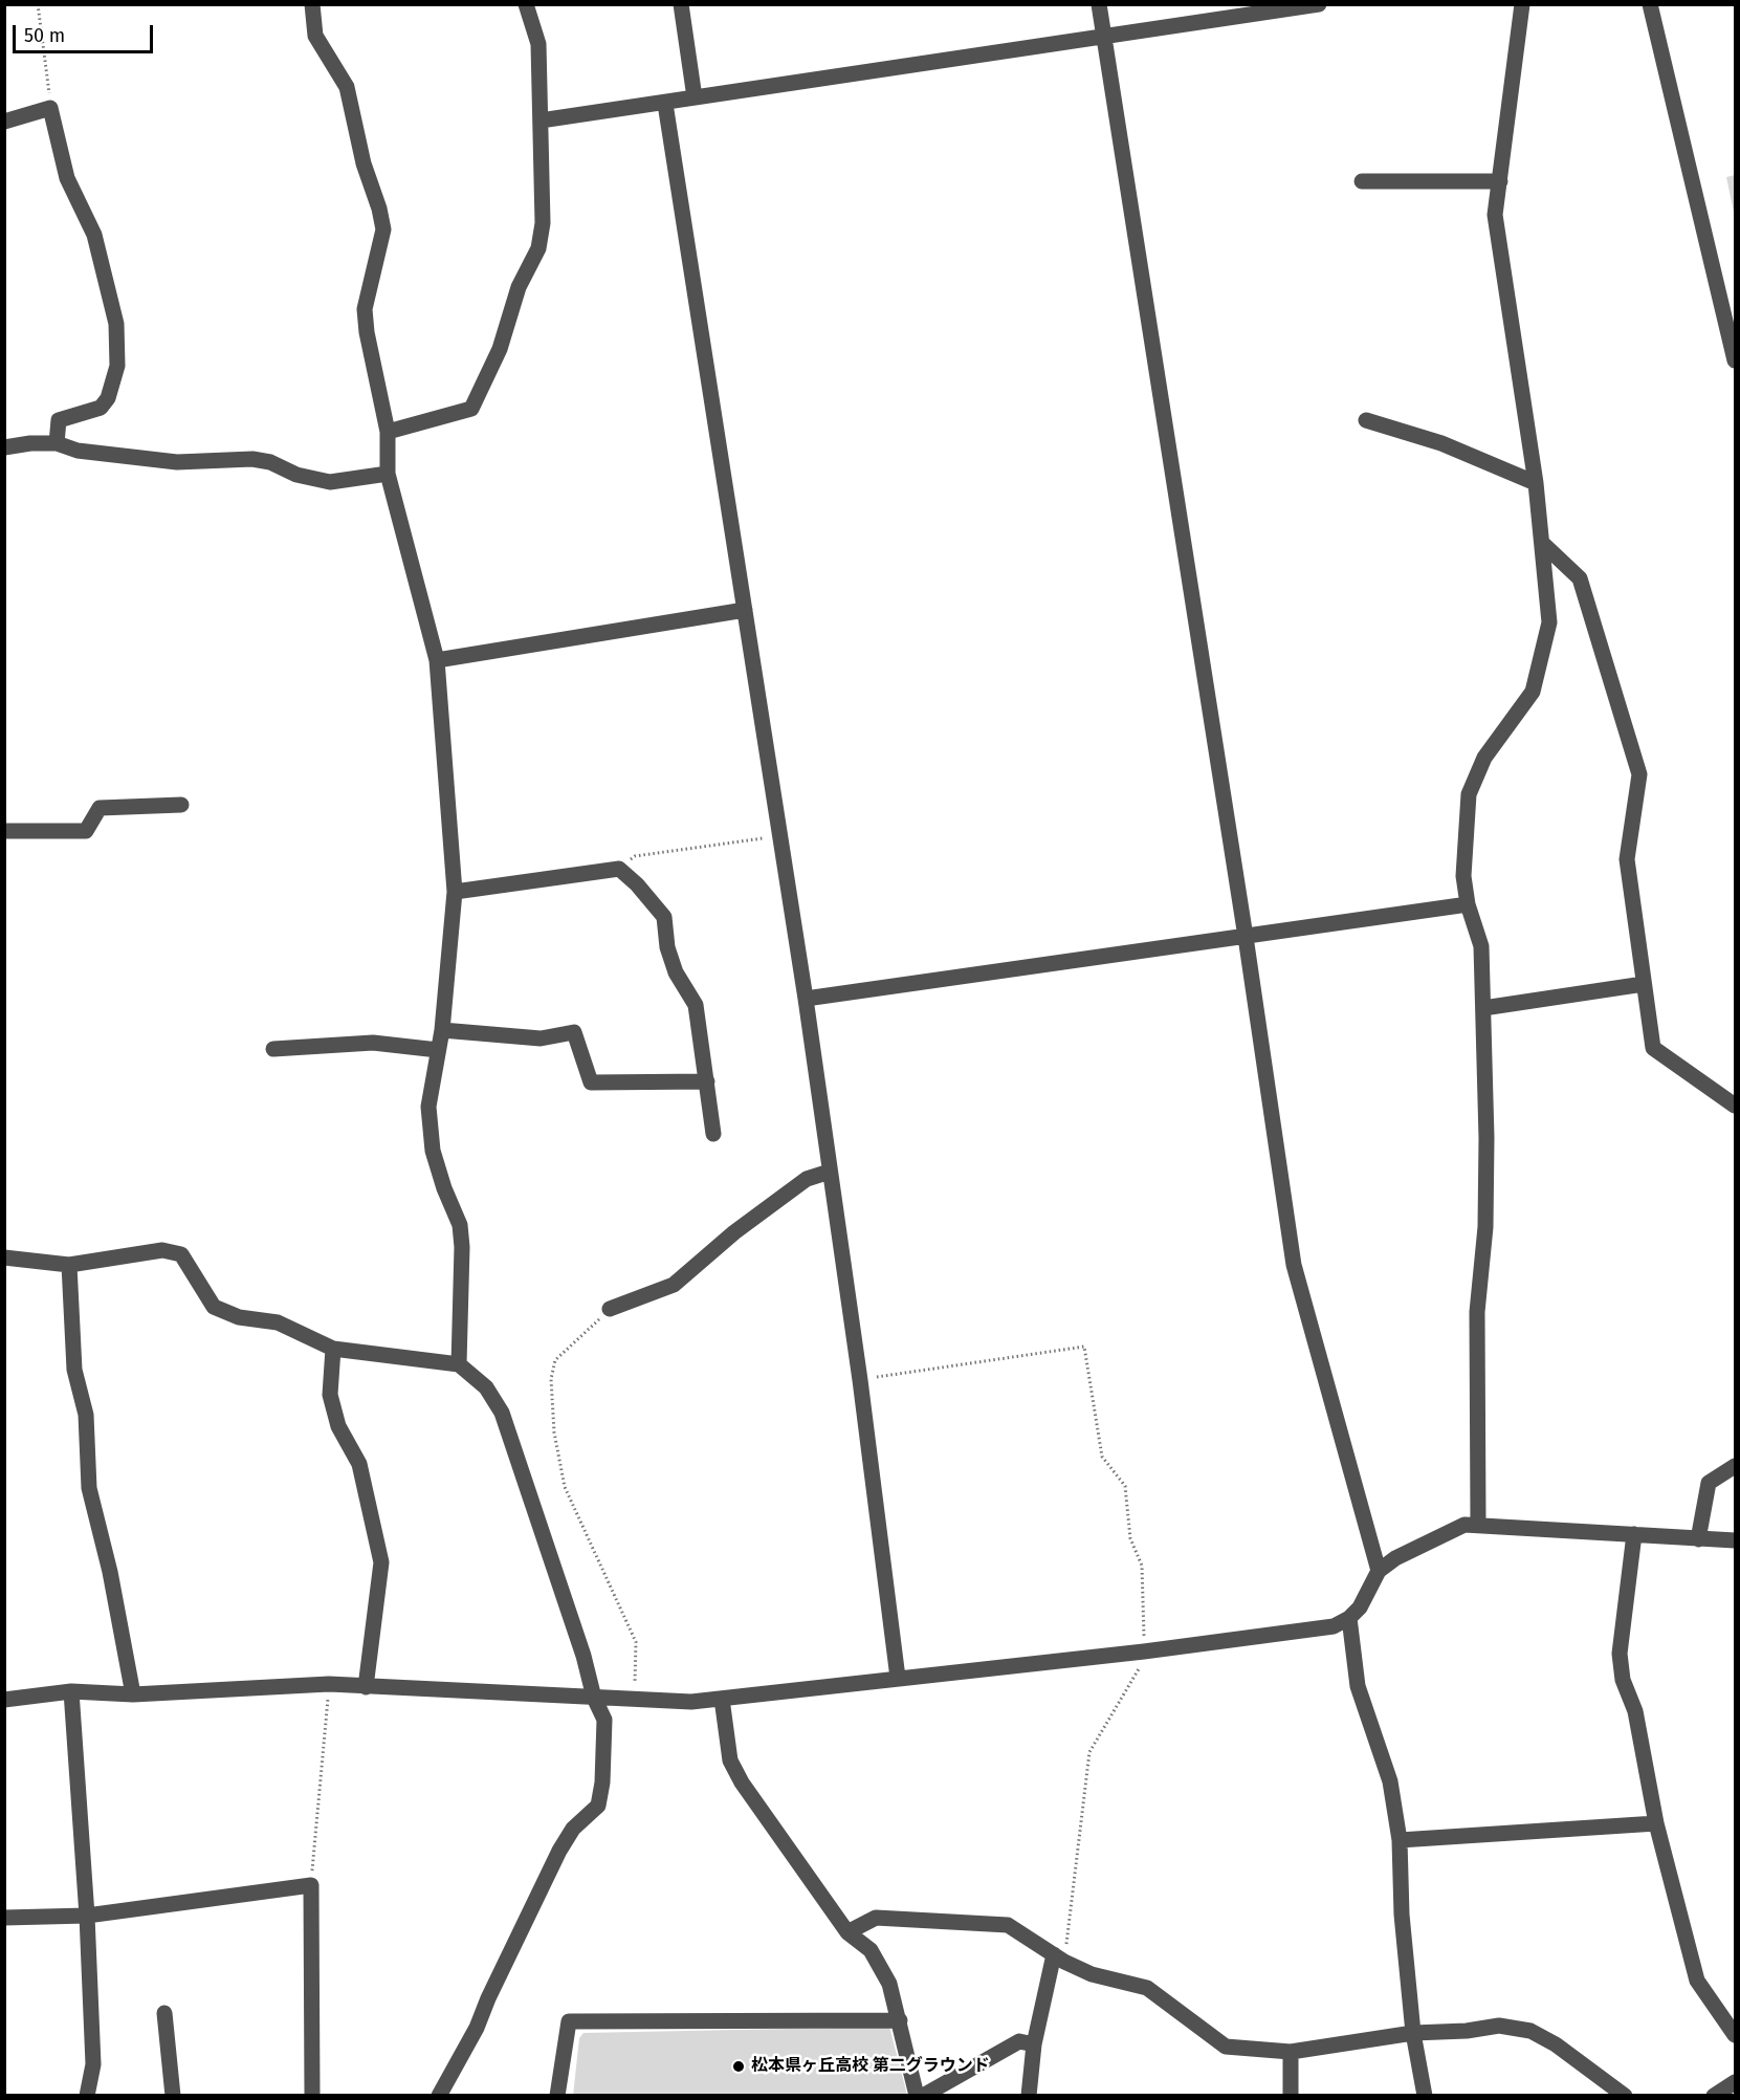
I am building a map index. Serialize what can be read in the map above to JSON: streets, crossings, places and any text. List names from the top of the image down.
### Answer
{
  "places": ["松本県ヶ丘高校 第二グラウンド"],
  "scale_bar": "50 m"
}
